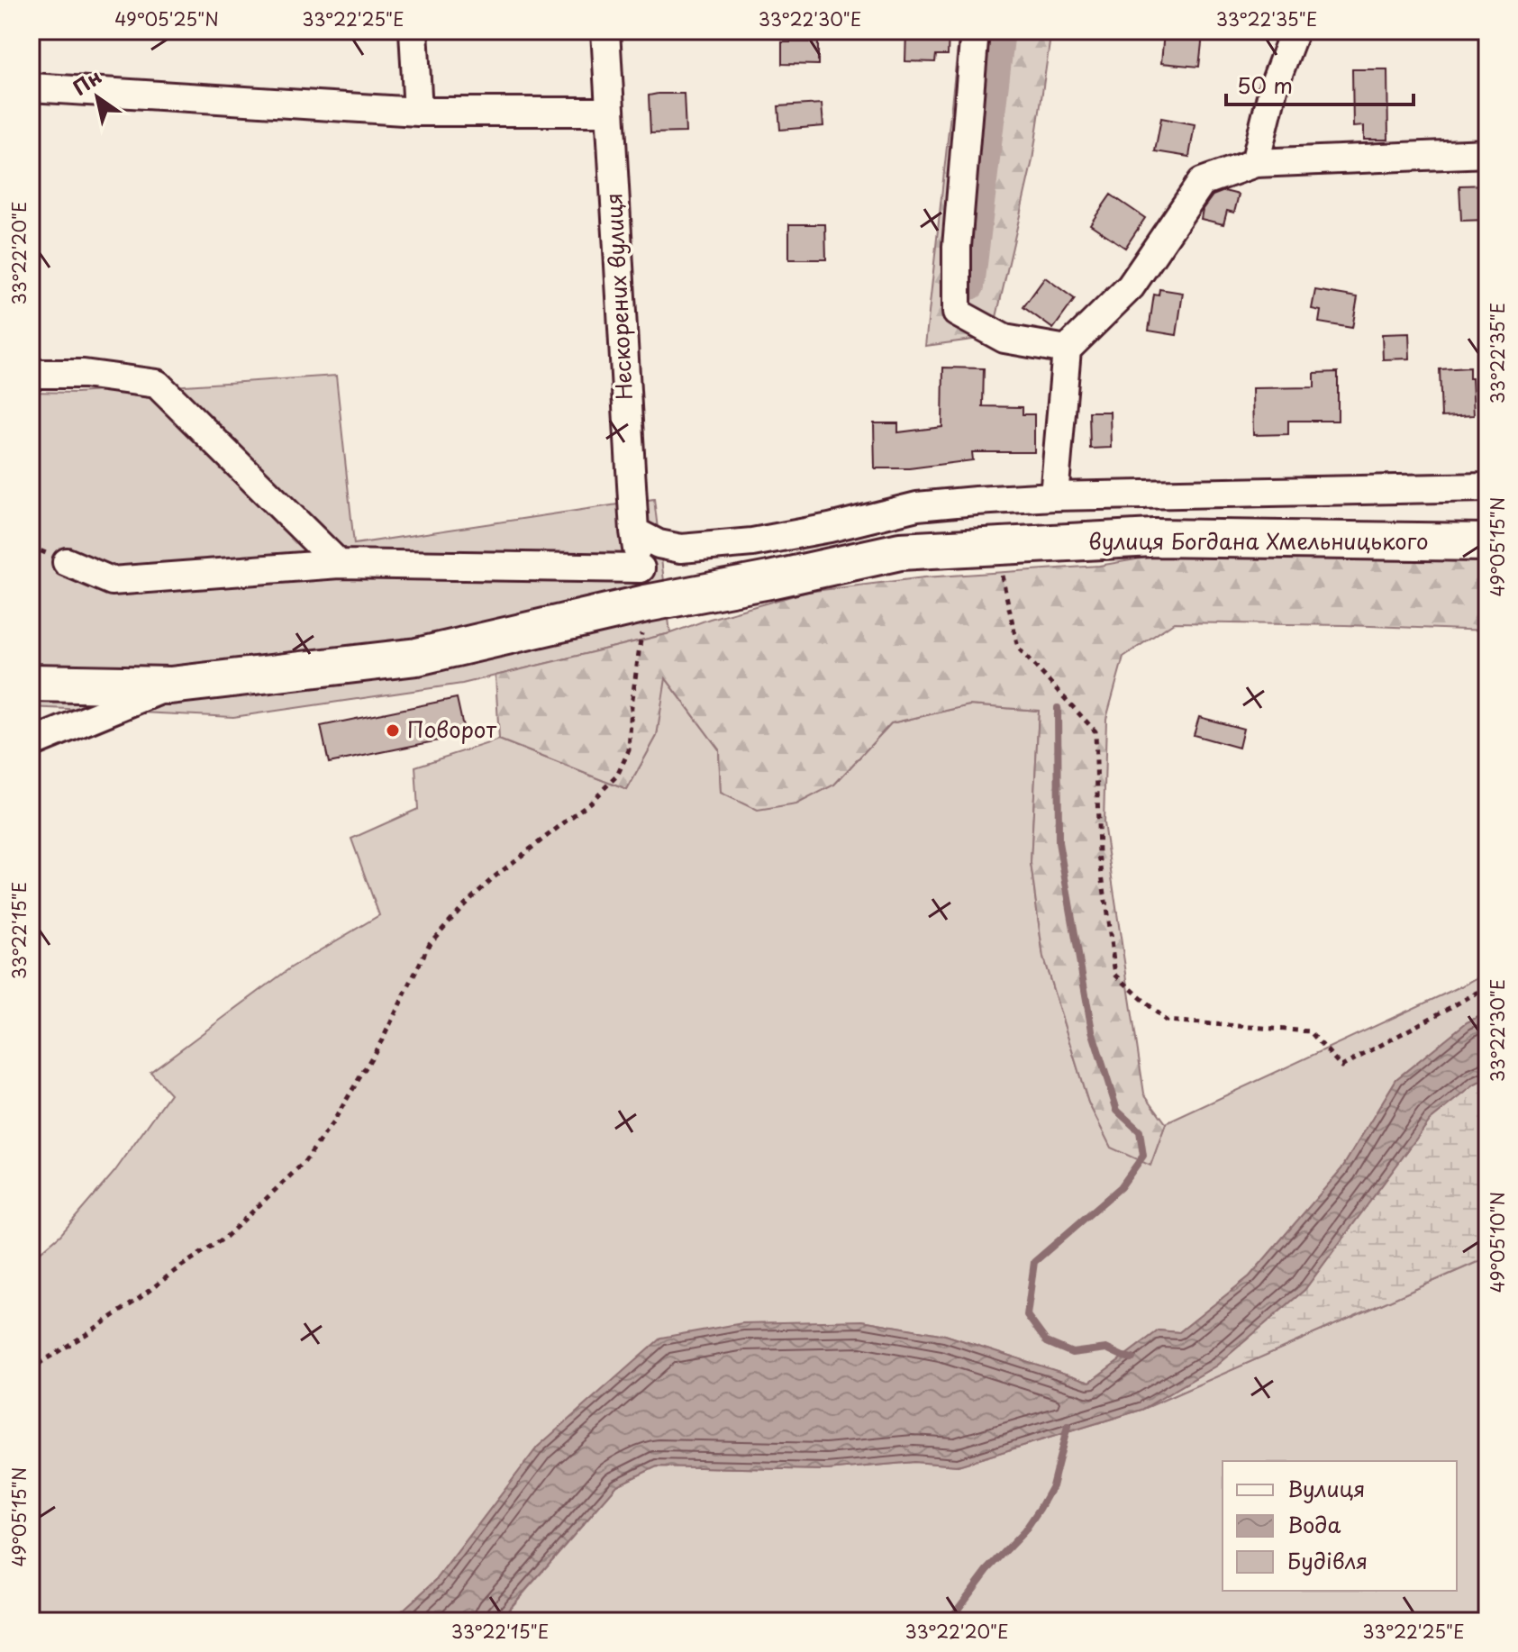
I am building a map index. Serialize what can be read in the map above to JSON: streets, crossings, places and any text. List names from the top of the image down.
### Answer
{
  "streets": {
    "main road": ["вулиця Богдана Хмельницького"],
    "street": ["Нескорених вулиця"]
  },
  "crossings": [
    ["Нескорених вулиця", "вулиця Богдана Хмельницького"]
  ],
  "places": ["Поворот"],
  "legend": ["Вулиця", "Вода", "Будівля"],
  "scale_bar": "50 m",
  "north": "top left",
  "coordinates": [
    "49°05'25\"N",
    "33°22'25\"E",
    "33°22'30\"E",
    "33°22'35\"E",
    "33°22'20\"E",
    "49°05'15\"N",
    "33°22'15\"E",
    "49°05'10\"N"
  ]
}
